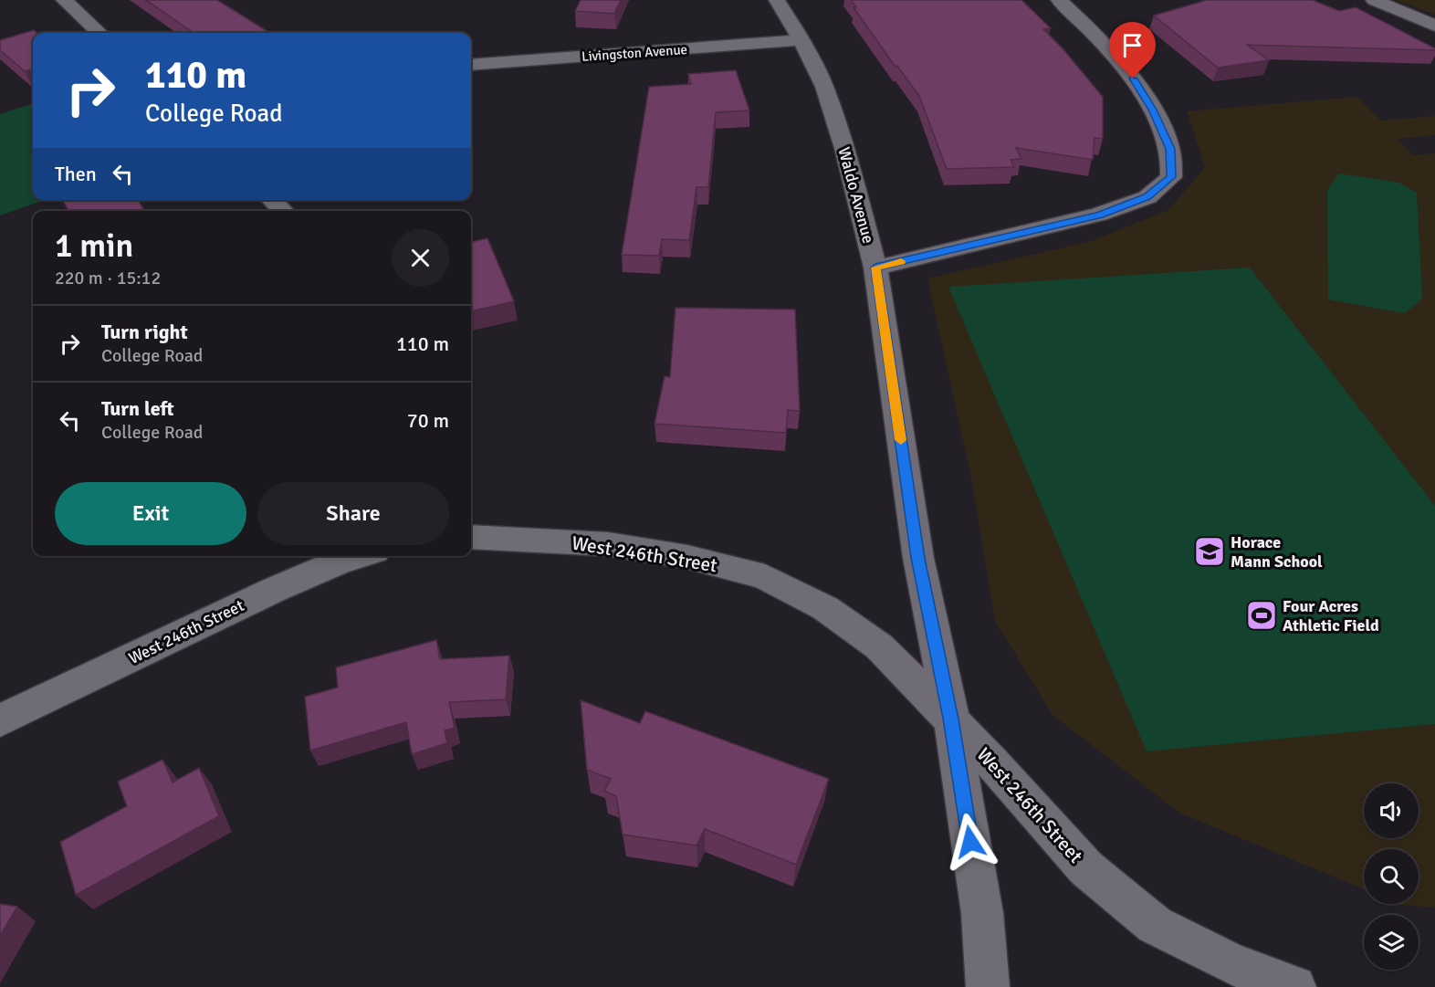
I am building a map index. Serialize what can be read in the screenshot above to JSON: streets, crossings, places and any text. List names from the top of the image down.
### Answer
{
  "streets": {
    "street": ["Livingston Avenue", "Waldo Avenue", "West 246th Street"]
  },
  "crossings": [
    ["Livingston Avenue", "Waldo Avenue"],
    ["Waldo Avenue", "West 246th Street"]
  ],
  "places": {
    "school or university": ["Horace Mann School"],
    "sports": ["Four Acres Athletic Field"]
  },
  "page": {
    "turn": ["110 m", "College Road"],
    "then": "Then",
    "heading": ["1 min", "220 m · 15:12"],
    "list": [
      {
        "name": "Turn right",
        "note": "College Road",
        "value": "110 m"
      },
      {
        "name": "Turn left",
        "note": "College Road",
        "value": "70 m"
      }
    ],
    "buttons": ["Exit", "Share"]
  }
}
